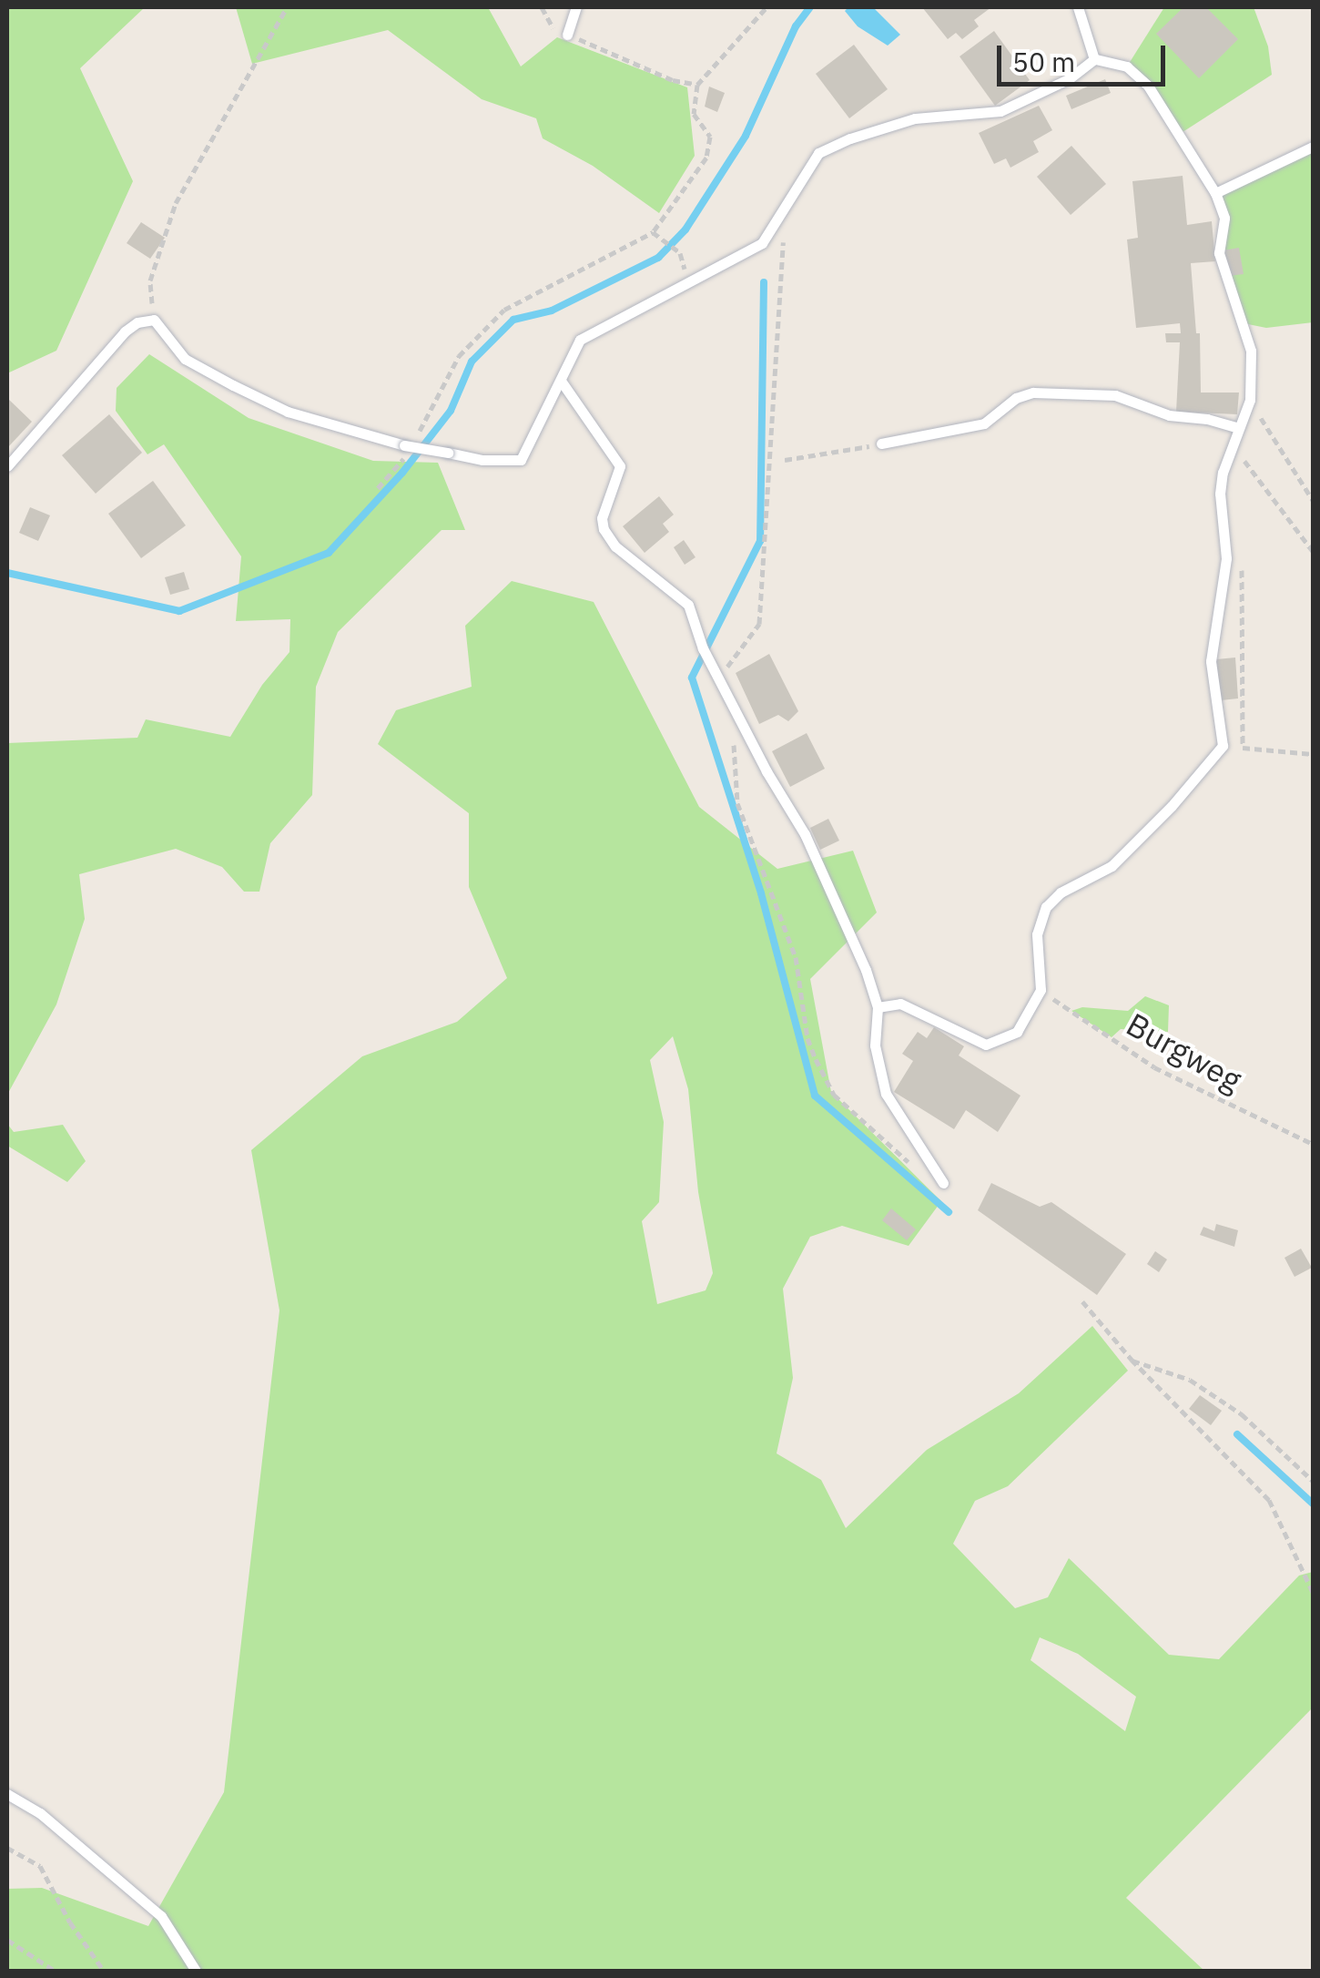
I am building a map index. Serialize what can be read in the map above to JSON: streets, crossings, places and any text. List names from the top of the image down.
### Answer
{
  "streets": {
    "path": ["Burgweg"]
  },
  "scale_bar": "50 m"
}
